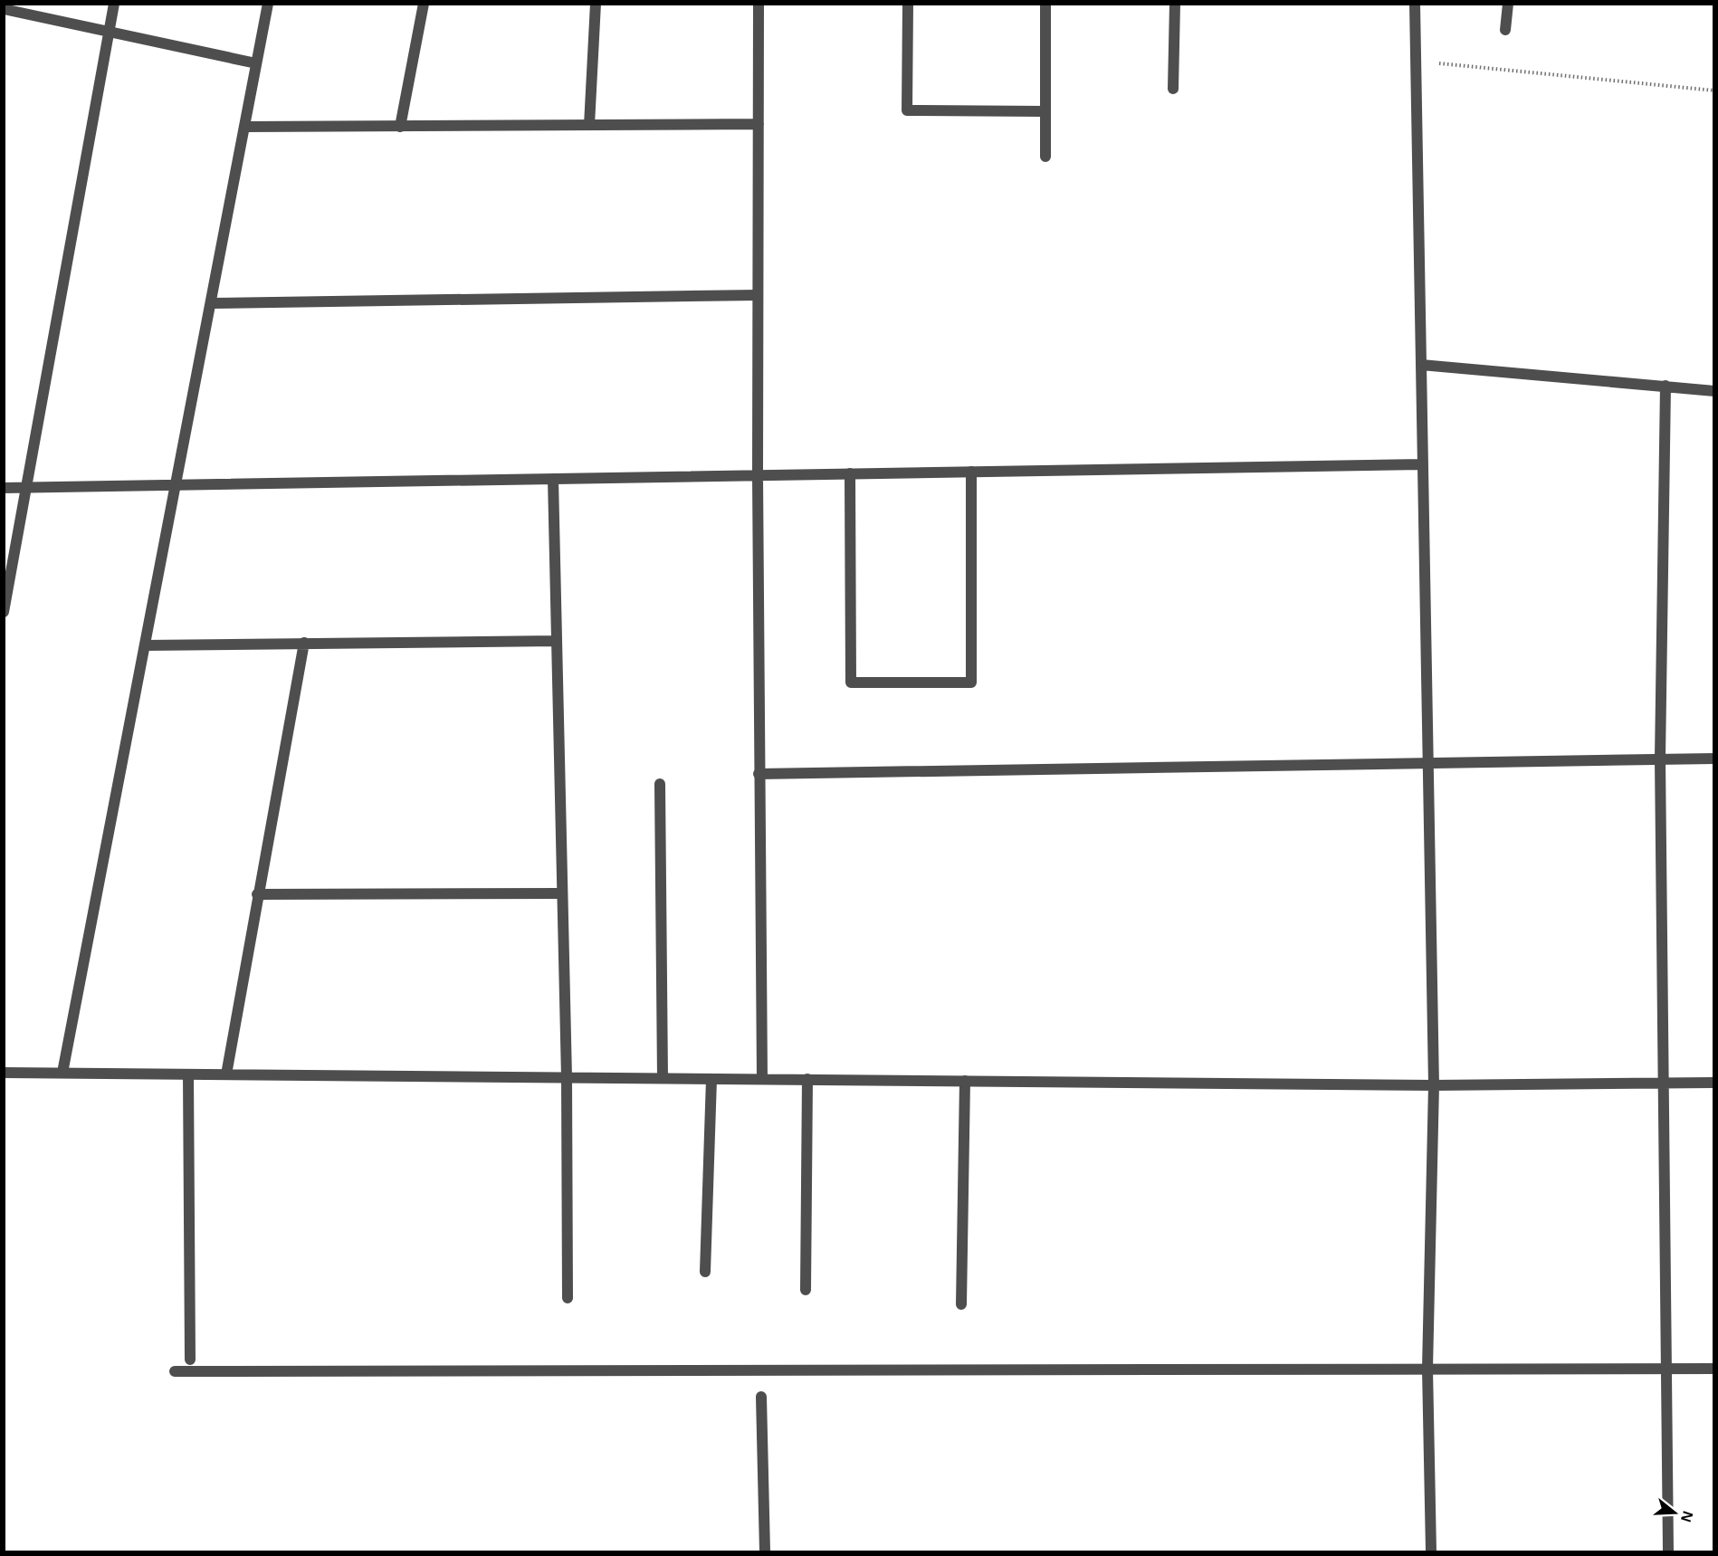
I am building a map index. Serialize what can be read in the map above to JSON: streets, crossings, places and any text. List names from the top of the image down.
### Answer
{
  "north": "right"
}
